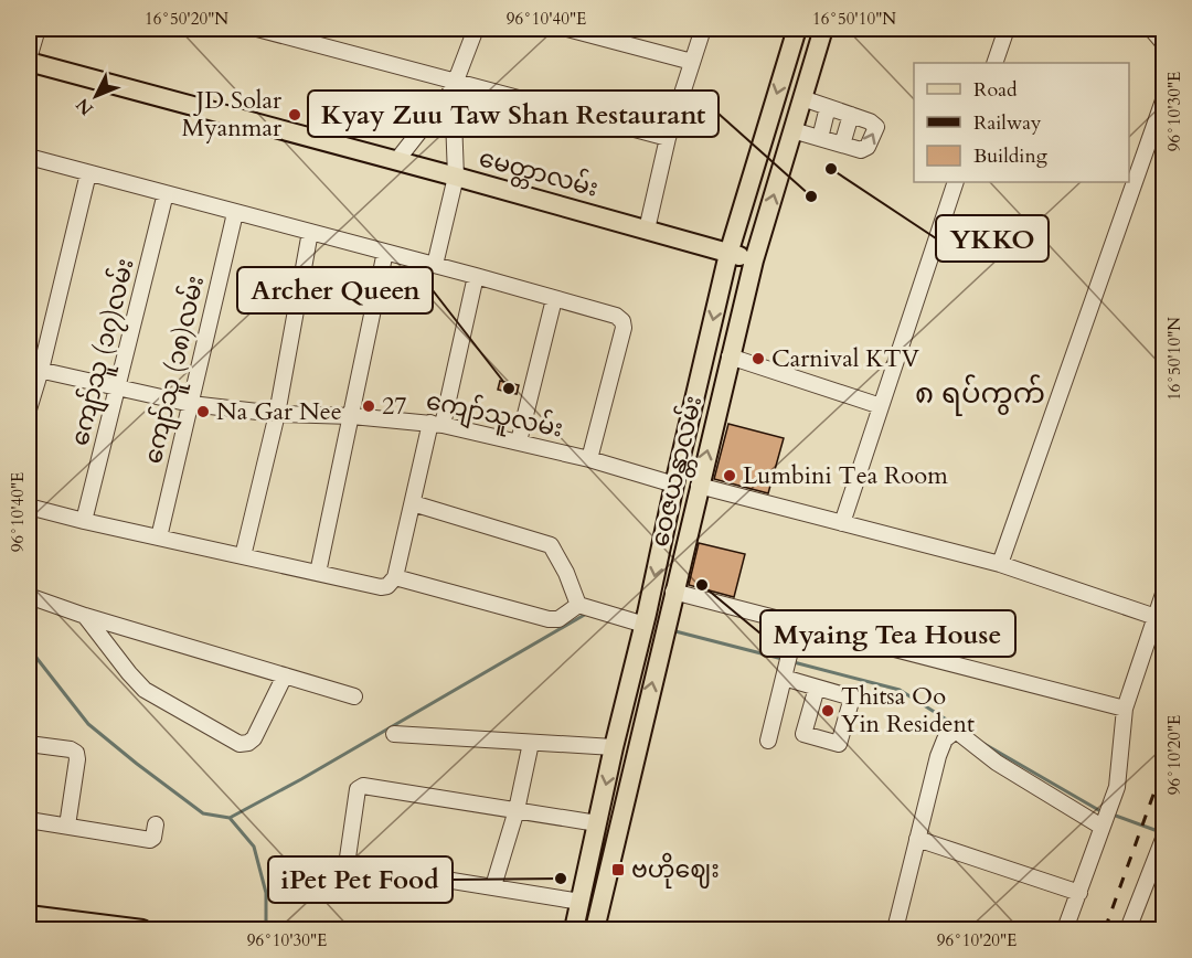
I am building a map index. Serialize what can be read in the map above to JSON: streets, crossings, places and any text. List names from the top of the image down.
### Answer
{
  "streets": {
    "main road": ["မေတ္တာလမ်း", "ဝေဇယန္တာလမ်း"],
    "street": ["ကျော်သူ (၁၇)လမ်း", "ကျော်သူ (၁၈)လမ်း", "ကျော်သူလမ်း"]
  },
  "crossings": [
    ["မေတ္တာလမ်း", "ဝေဇယန္တာလမ်း"],
    ["ကျော်သူ (၁၇)လမ်း", "ကျော်သူလမ်း"],
    ["ကျော်သူ (၁၈)လမ်း", "ကျော်သူလမ်း"],
    ["ကျော်သူလမ်း", "ဝေဇယန္တာလမ်း"]
  ],
  "districts": ["၈ ရပ်ကွက်"],
  "places": {
    "other": [
      "JD Solar Myanmar",
      "YKKO",
      "Kyay Zuu Taw Shan Restaurant",
      "Carnival KTV",
      "Archer Queen",
      "27",
      "Na Gar Nee",
      "Lumbini Tea Room",
      "Myaing Tea House",
      "Thitsa Oo Yin Resident",
      "iPet Pet Food"
    ],
    "transit": ["ဗဟိုဈေး"]
  },
  "legend": ["Road", "Railway", "Building"],
  "north": "bottom left",
  "coordinates": [
    "16°50'20\"N",
    "96°10'40\"E",
    "16°50'10\"N",
    "96°10'30\"E",
    "96°10'20\"E"
  ]
}
